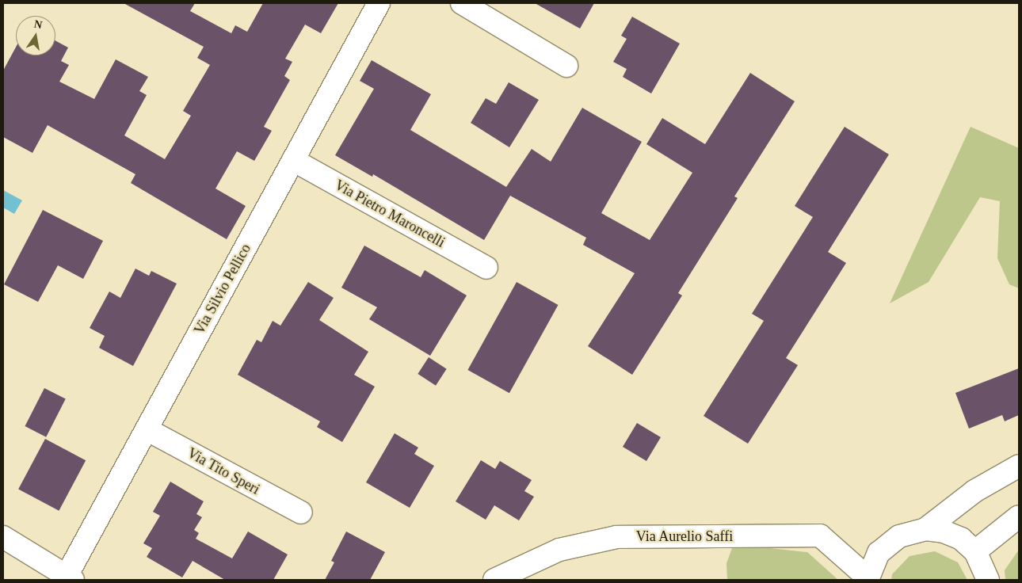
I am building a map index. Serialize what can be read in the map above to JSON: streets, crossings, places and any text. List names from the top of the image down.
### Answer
{
  "streets": {
    "street": [
      "Via Pietro Maroncelli",
      "Via Silvio Pellico",
      "Via Tito Speri",
      "Via Aurelio Saffi"
    ]
  },
  "crossings": [
    ["Via Pietro Maroncelli", "Via Silvio Pellico"],
    ["Via Silvio Pellico", "Via Tito Speri"]
  ],
  "north": "top"
}
